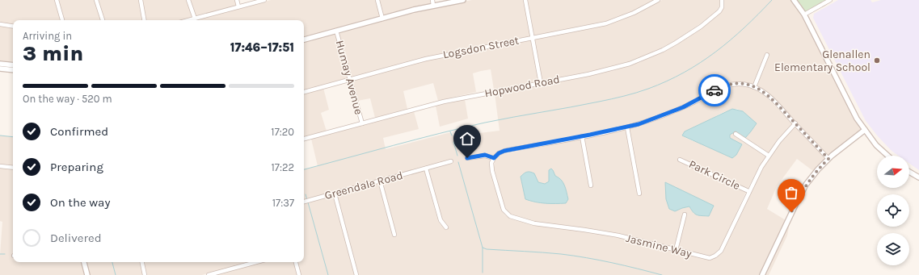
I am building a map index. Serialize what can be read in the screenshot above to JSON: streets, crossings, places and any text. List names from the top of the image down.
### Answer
{
  "streets": {
    "street": [
      "Logsdon Street",
      "Humay Avenue",
      "Hopwood Road",
      "Park Circle",
      "Greendale Road",
      "Jasmine Way"
    ]
  },
  "crossings": [
    ["Logsdon Street", "Humay Avenue"],
    ["Humay Avenue", "Hopwood Road"],
    ["Park Circle", "Jasmine Way"]
  ],
  "places": ["Glenallen Elementary School"],
  "north": "right",
  "page": {
    "heading": ["3 min", "Arriving in", "17:46–17:51"],
    "bar": "On the way · 520 m",
    "list": [
      ["Confirmed", "17:20"],
      ["Preparing", "17:22"],
      ["On the way", "17:37"],
      "Delivered"
    ]
  }
}
